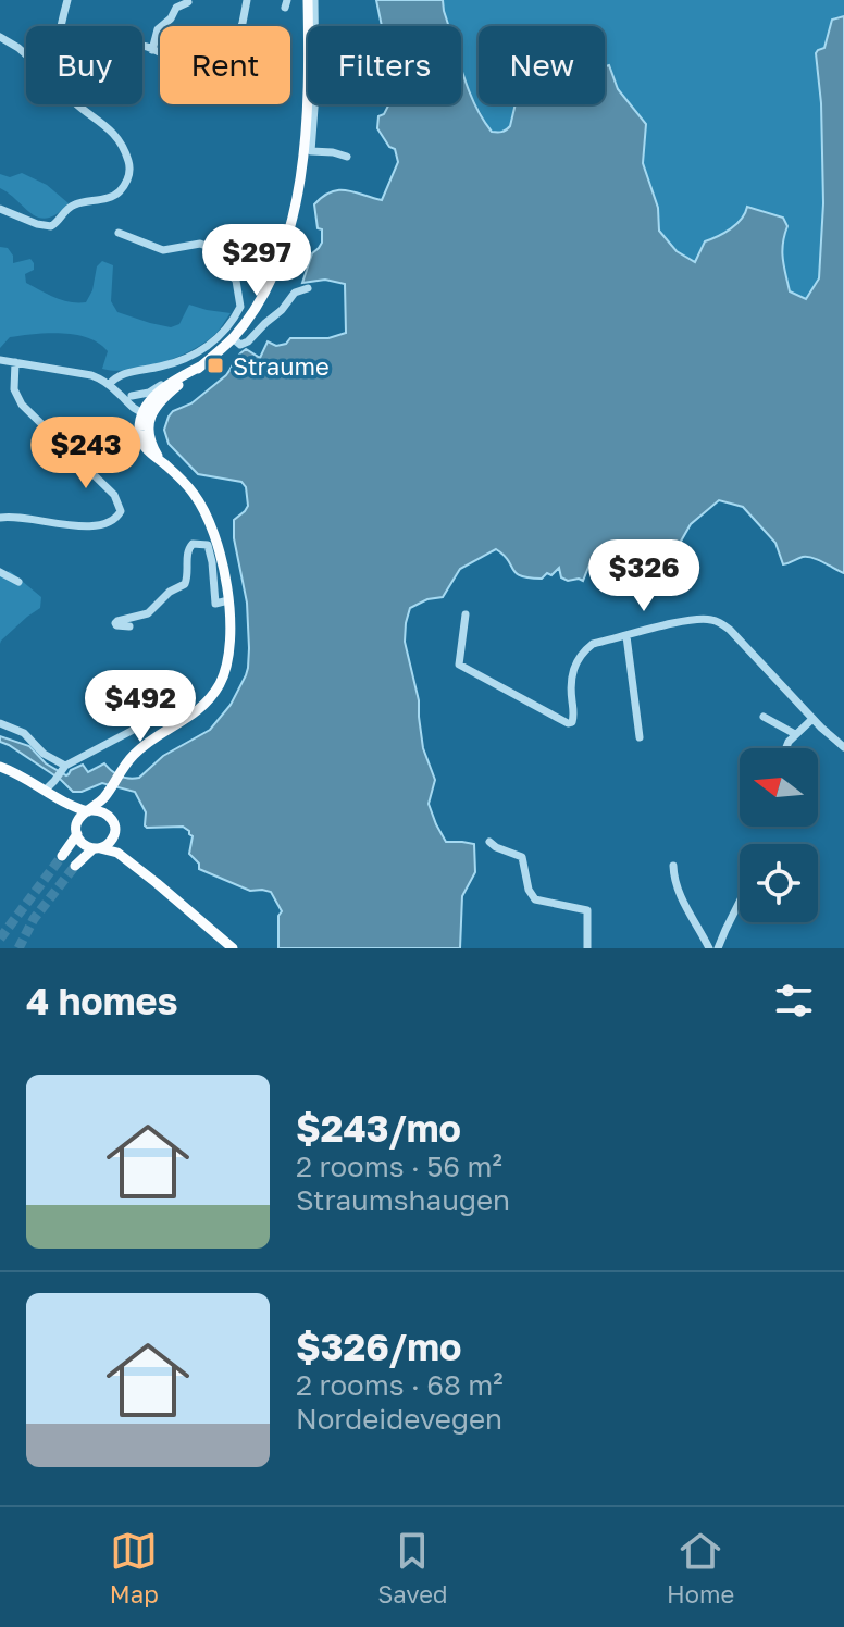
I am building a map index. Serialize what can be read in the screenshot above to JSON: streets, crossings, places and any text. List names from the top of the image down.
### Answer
{
  "places": {
    "transit": ["Straume"]
  },
  "north": "left",
  "page": {
    "chip": [
      "Buy",
      "Rent",
      "Filters",
      "New"
    ],
    "price": [
      "$297",
      "$243",
      "$326",
      "$492"
    ],
    "heading": "4 homes",
    "list": [
      {
        "name": "$243/mo",
        "note": "2 rooms · 56 m² · Straumshaugen"
      },
      {
        "name": "$326/mo",
        "note": "2 rooms · 68 m² · Nordeidevegen"
      }
    ],
    "tabs": ["Map", "Saved", "Home"]
  }
}
